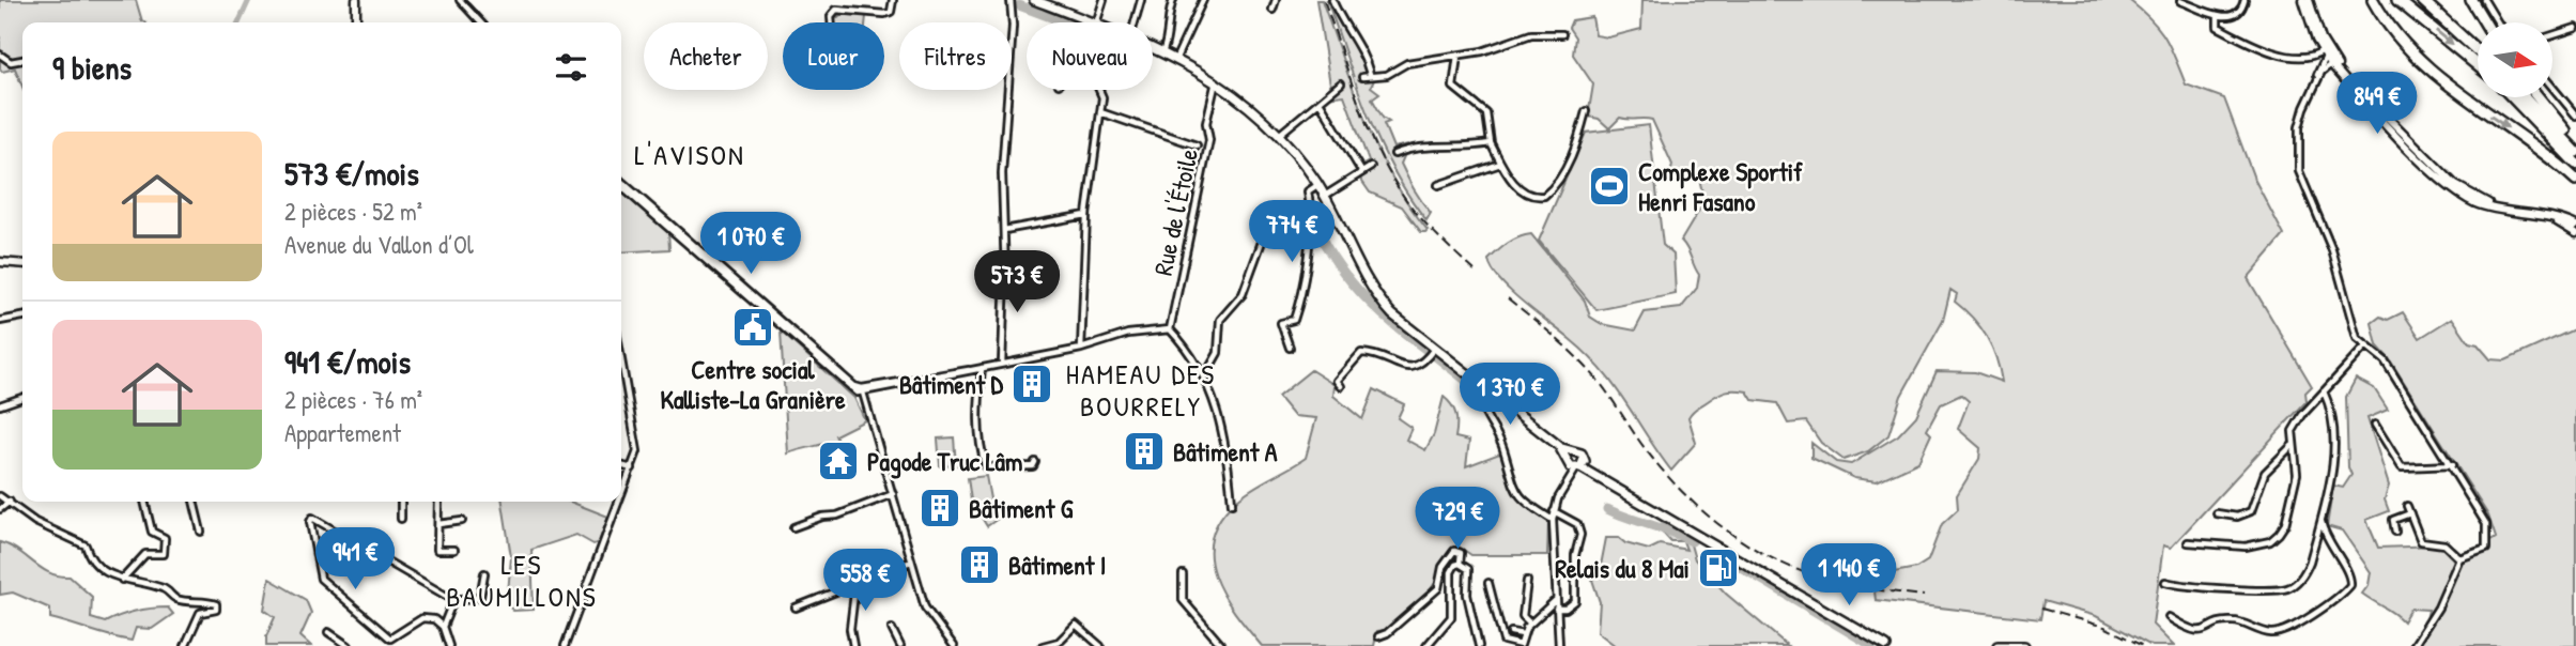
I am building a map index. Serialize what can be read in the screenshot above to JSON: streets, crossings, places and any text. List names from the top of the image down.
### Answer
{
  "streets": {
    "street": ["Rue de l'Étoile"]
  },
  "districts": ["L'AVISON", "HAMEAU DES BOURRELY", "LES BAUMILLONS"],
  "places": {
    "sports": ["Complexe Sportif Henri Fasano"],
    "public building": ["Centre social Kalliste-La Granière"],
    "building": [
      "Bâtiment D",
      "Bâtiment A",
      "Bâtiment G",
      "Bâtiment I"
    ],
    "temple": ["Pagode Truc Lâm"],
    "fuel station": ["Relais du 8 Mai"]
  },
  "north": "right",
  "page": {
    "chip": [
      "Acheter",
      "Louer",
      "Filtres",
      "Nouveau"
    ],
    "heading": "9 biens",
    "price": [
      "849 €",
      "774 €",
      "1 070 €",
      "573 €",
      "1 370 €",
      "729 €",
      "941 €",
      "1 140 €",
      "558 €"
    ],
    "list": [
      {
        "name": "573 €/mois",
        "note": "2 pièces · 52 m² · Avenue du Vallon d’Ol"
      },
      {
        "name": "941 €/mois",
        "note": "2 pièces · 76 m² · Appartement"
      }
    ]
  }
}
